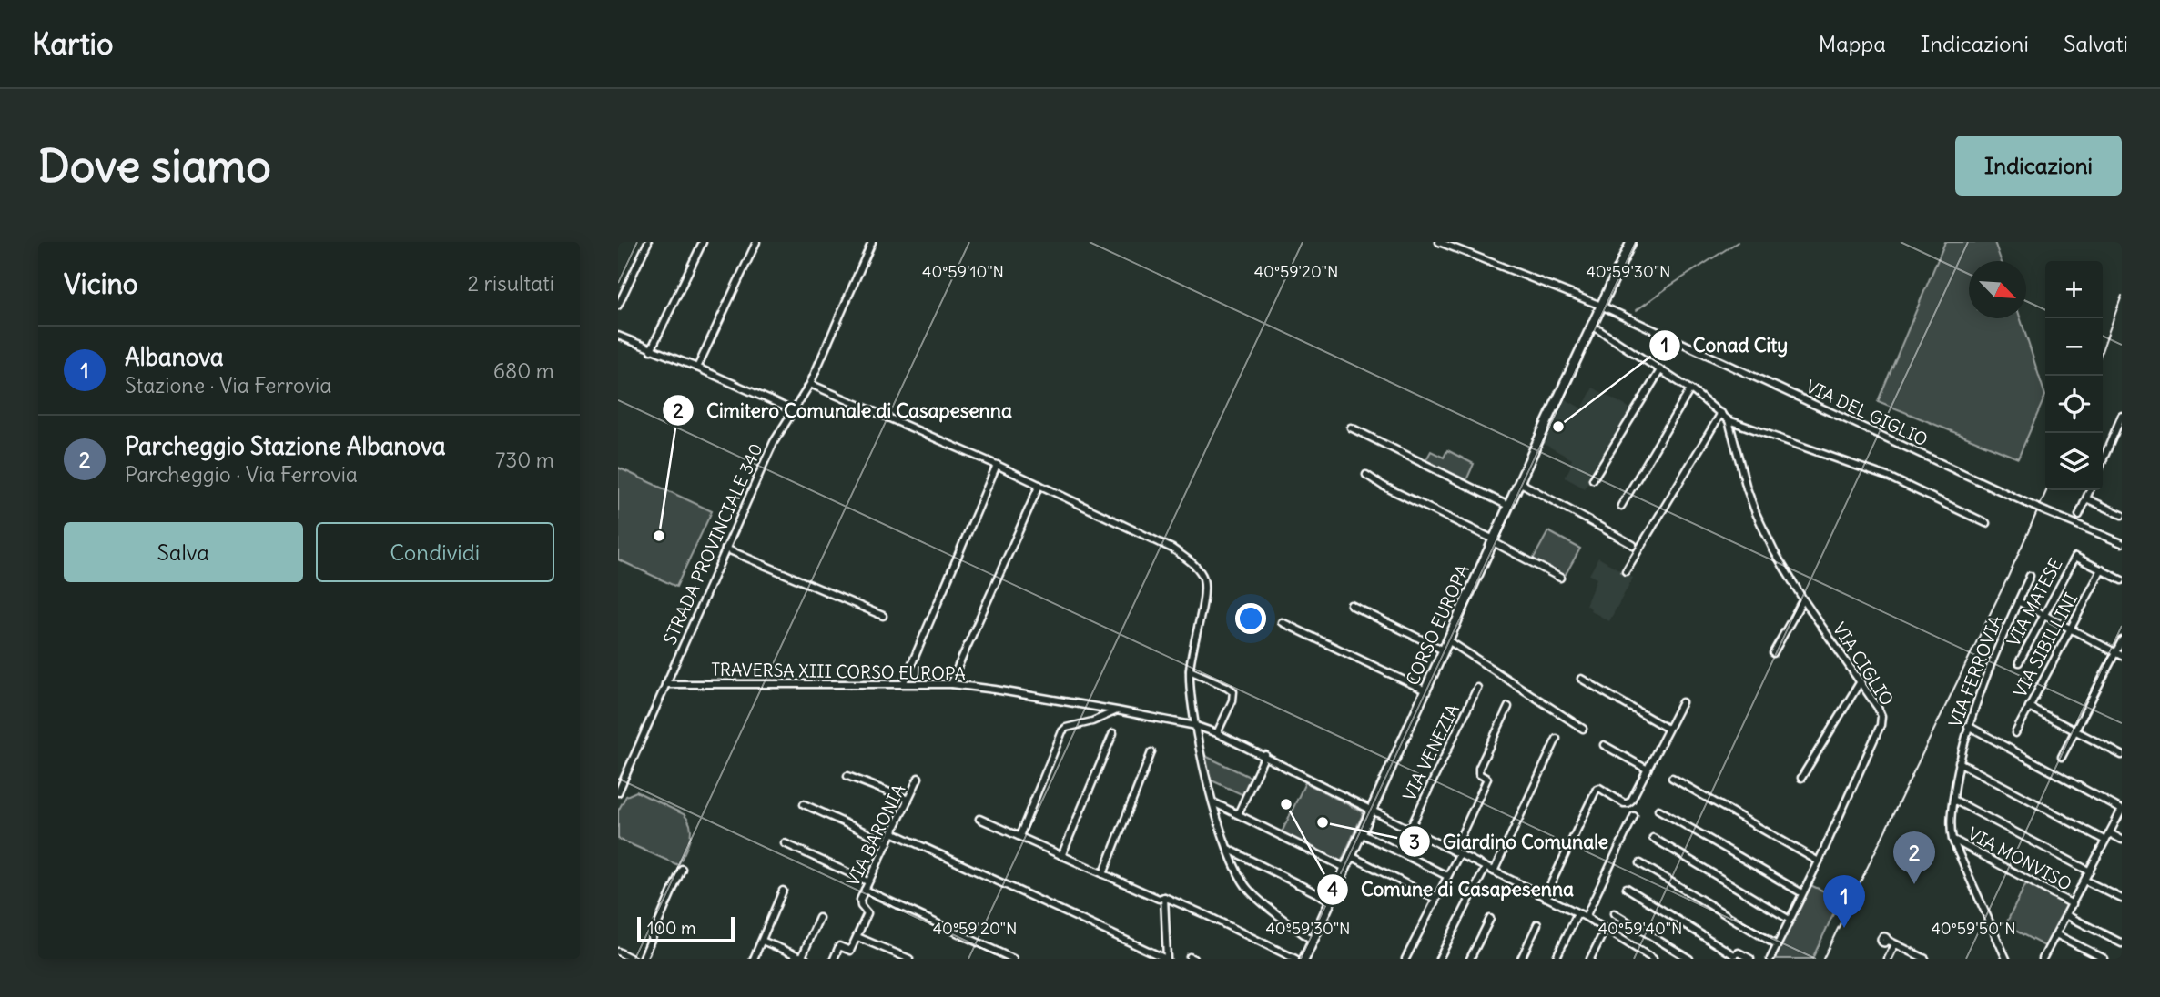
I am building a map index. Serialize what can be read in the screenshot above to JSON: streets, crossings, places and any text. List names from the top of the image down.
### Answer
{
  "streets": {
    "street": [
      "VIA DEL GIGLIO",
      "STRADA PROVINCIALE 340",
      "VIA MATESE",
      "CORSO EUROPA",
      "VIA SIBILLINI",
      "VIA CIGLIO",
      "TRAVERSA XIII CORSO EUROPA",
      "VIA FERROVIA",
      "VIA VENEZIA",
      "VIA BARONIA",
      "VIA MONVISO"
    ]
  },
  "crossings": [
    ["VIA DEL GIGLIO", "CORSO EUROPA"],
    ["STRADA PROVINCIALE 340", "TRAVERSA XIII CORSO EUROPA"],
    ["VIA MATESE", "VIA SIBILLINI"],
    ["CORSO EUROPA", "TRAVERSA XIII CORSO EUROPA"],
    ["TRAVERSA XIII CORSO EUROPA", "VIA VENEZIA"],
    ["VIA FERROVIA", "VIA MONVISO"]
  ],
  "places": [
    "Conad City",
    "Cimitero Comunale di Casapesenna",
    "Comune di Casapesenna",
    "Giardino Comunale"
  ],
  "scale_bar": "100 m",
  "north": "bottom right",
  "page": {
    "header": "Kartio",
    "nav": ["Mappa", "Indicazioni", "Salvati"],
    "buttons": [
      "Indicazioni",
      ["Salva", "Condividi"]
    ],
    "title": "Dove siamo",
    "heading": ["Vicino", "2 risultati"],
    "map_buttons": ["+", "−"],
    "list": [
      {
        "mark": "1",
        "name": "Albanova",
        "note": "Stazione · Via Ferrovia",
        "value": "680 m"
      },
      {
        "mark": "2",
        "name": "Parcheggio Stazione Albanova",
        "note": "Parcheggio · Via Ferrovia",
        "value": "730 m"
      }
    ],
    "pins": ["2", "1"],
    "scale": "100 m"
  },
  "coordinates": [
    "40°59'10\"N",
    "40°59'20\"N",
    "40°59'30\"N",
    "40°59'40\"N",
    "40°59'50\"N"
  ]
}
